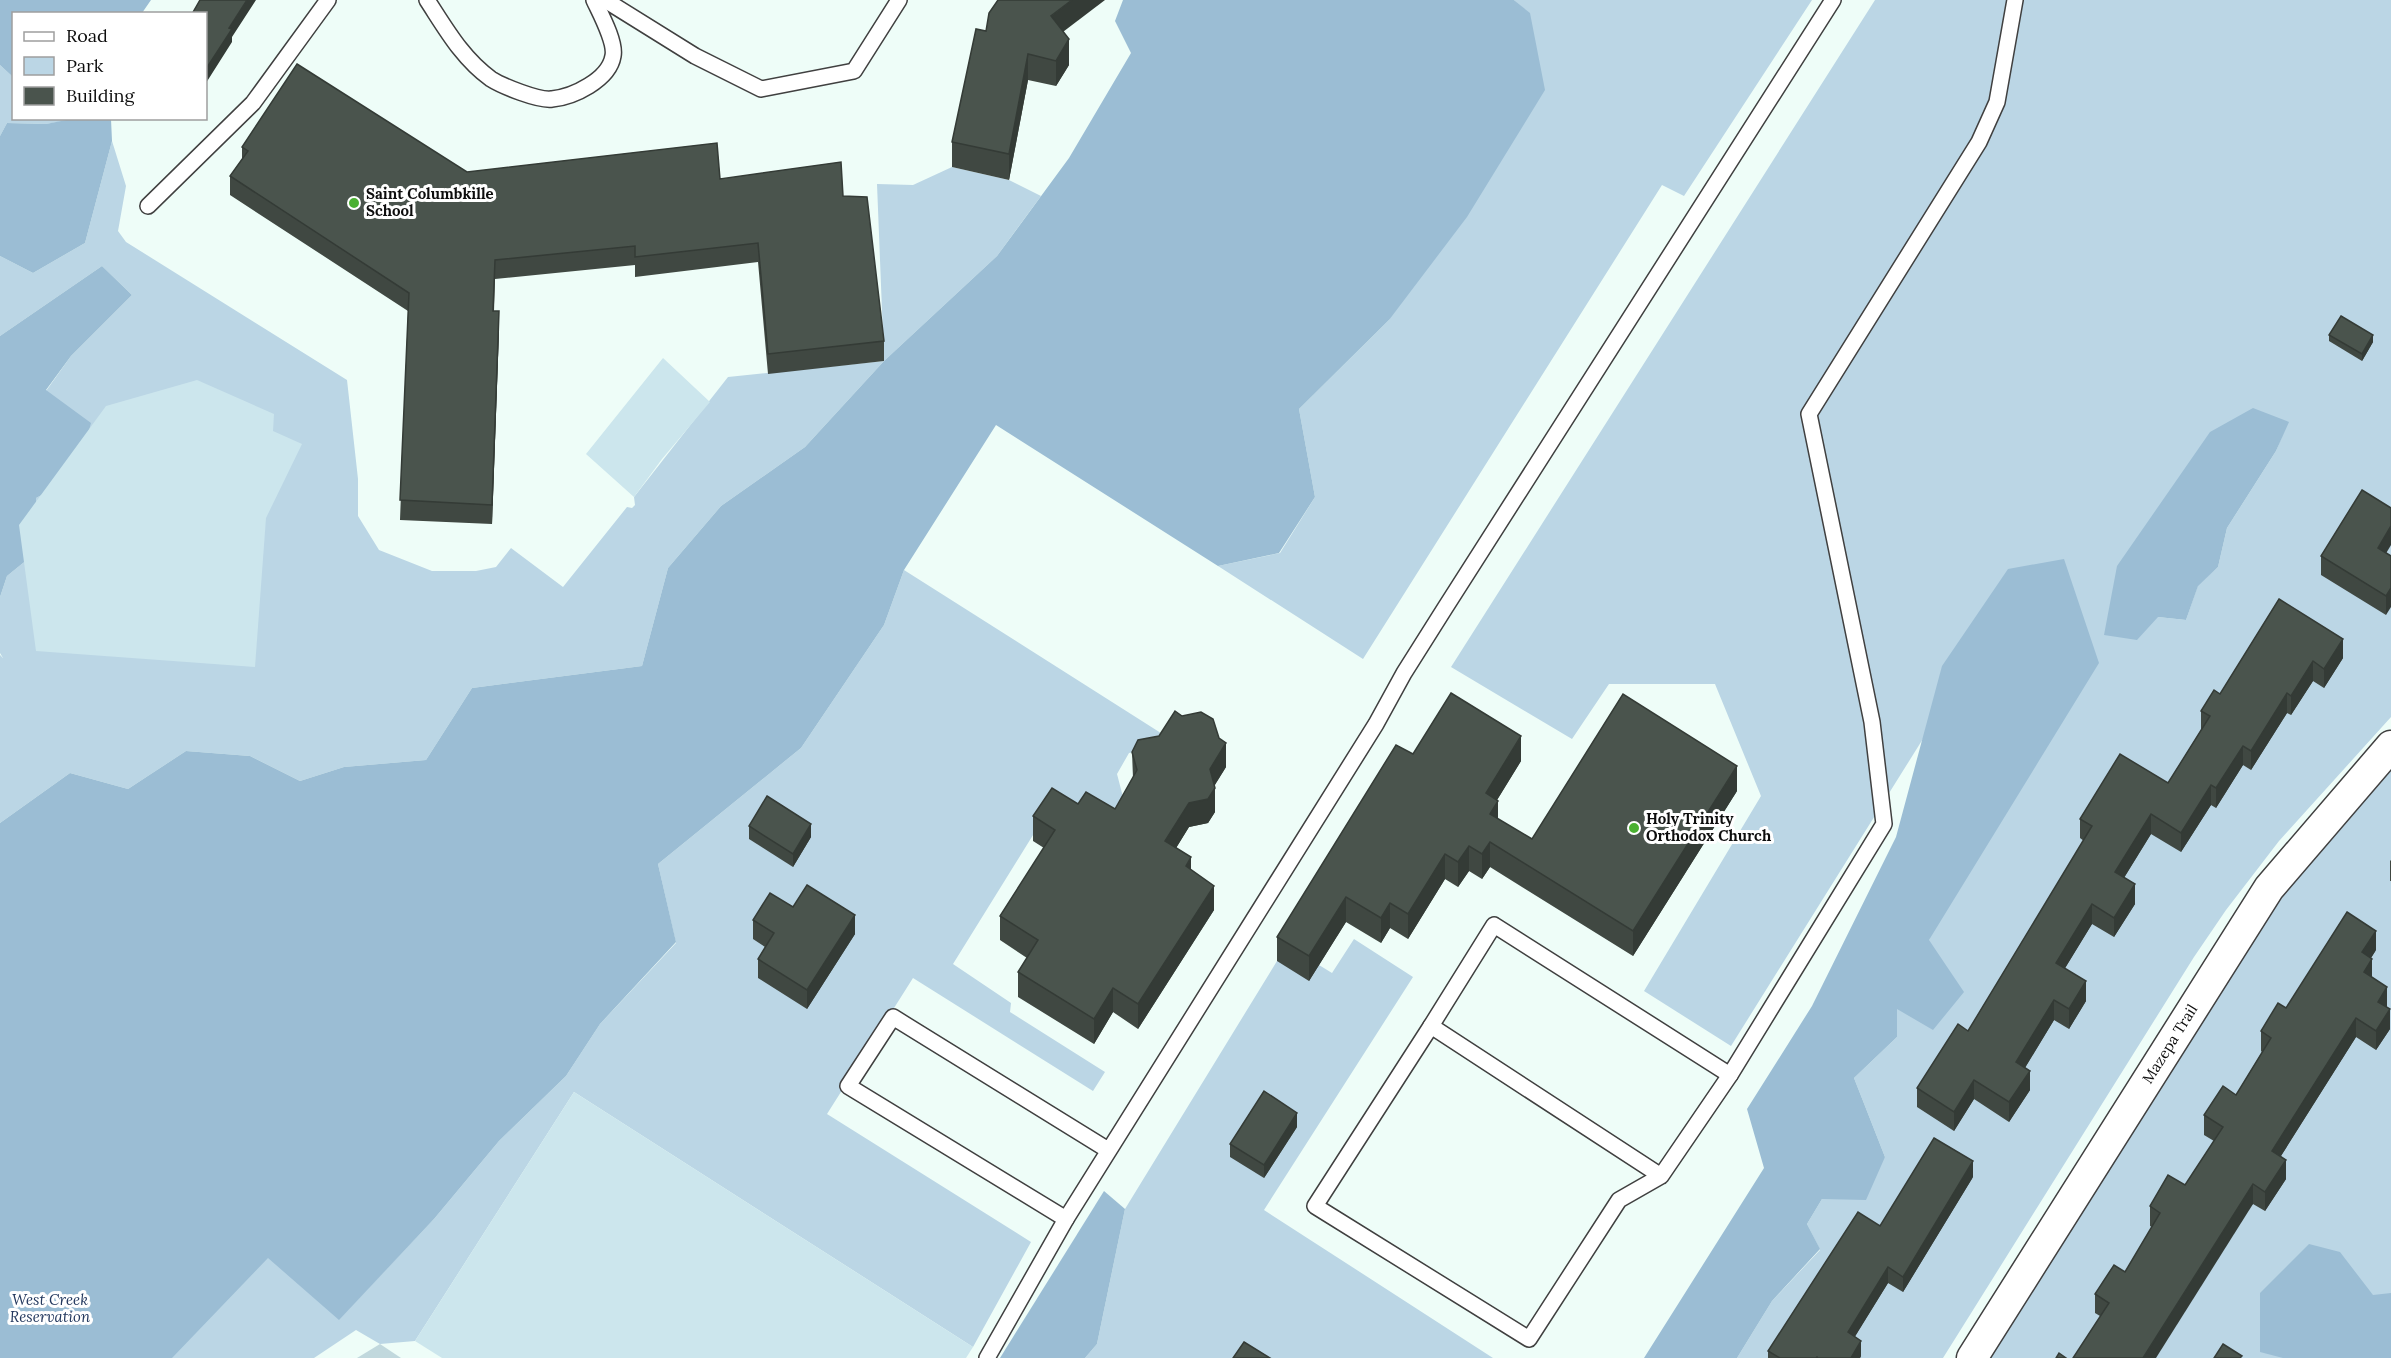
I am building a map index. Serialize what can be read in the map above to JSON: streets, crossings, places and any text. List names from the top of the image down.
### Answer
{
  "streets": {
    "street": ["Mazepa Trail"]
  },
  "parks": ["West Creek Reservation"],
  "places": ["Saint Columbkille School", "Holy Trinity Orthodox Church"],
  "legend": ["Road", "Park", "Building"]
}
